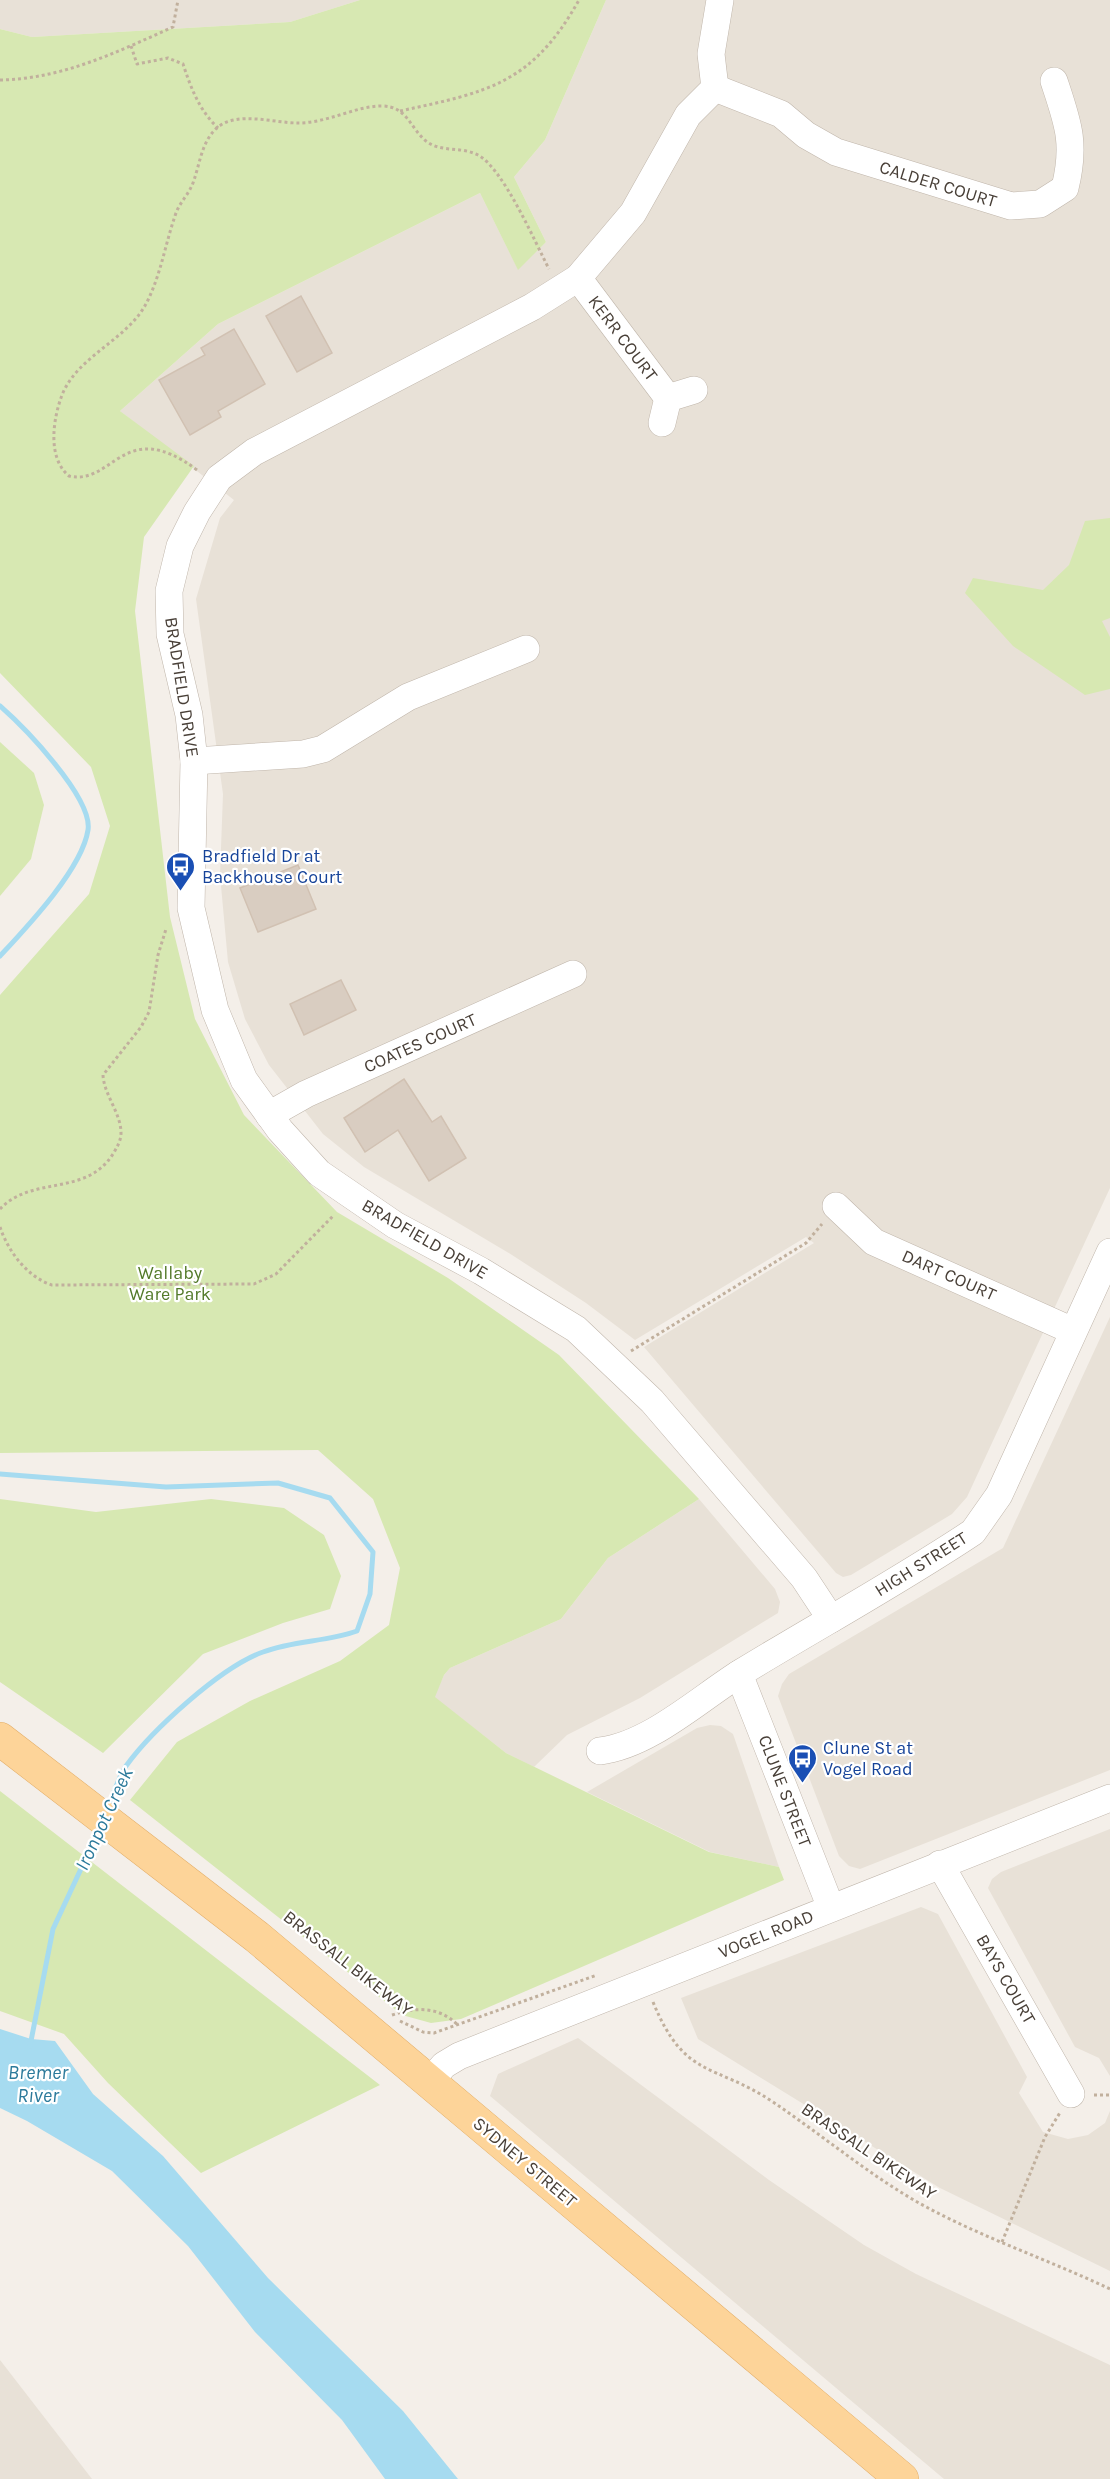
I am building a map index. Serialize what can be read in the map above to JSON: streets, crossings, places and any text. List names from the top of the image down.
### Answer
{
  "streets": {
    "main road": ["SYDNEY STREET"],
    "street": [
      "CALDER COURT",
      "KERR COURT",
      "BRADFIELD DRIVE",
      "COATES COURT",
      "DART COURT",
      "HIGH STREET",
      "CLUNE STREET",
      "VOGEL ROAD",
      "BAYS COURT"
    ],
    "path": ["BRASSALL BIKEWAY"]
  },
  "crossings": [
    ["CALDER COURT", "BRADFIELD DRIVE"],
    ["KERR COURT", "BRADFIELD DRIVE"],
    ["BRADFIELD DRIVE", "COATES COURT"],
    ["BRADFIELD DRIVE", "HIGH STREET"],
    ["DART COURT", "HIGH STREET"],
    ["HIGH STREET", "CLUNE STREET"],
    ["CLUNE STREET", "VOGEL ROAD"],
    ["VOGEL ROAD", "BAYS COURT"],
    ["VOGEL ROAD", "SYDNEY STREET"]
  ],
  "water": ["Ironpot Creek", "Bremer River"],
  "parks": ["Wallaby Ware Park"],
  "places": {
    "bus stop": ["Bradfield Dr at Backhouse Court", "Clune St at Vogel Road"]
  }
}
